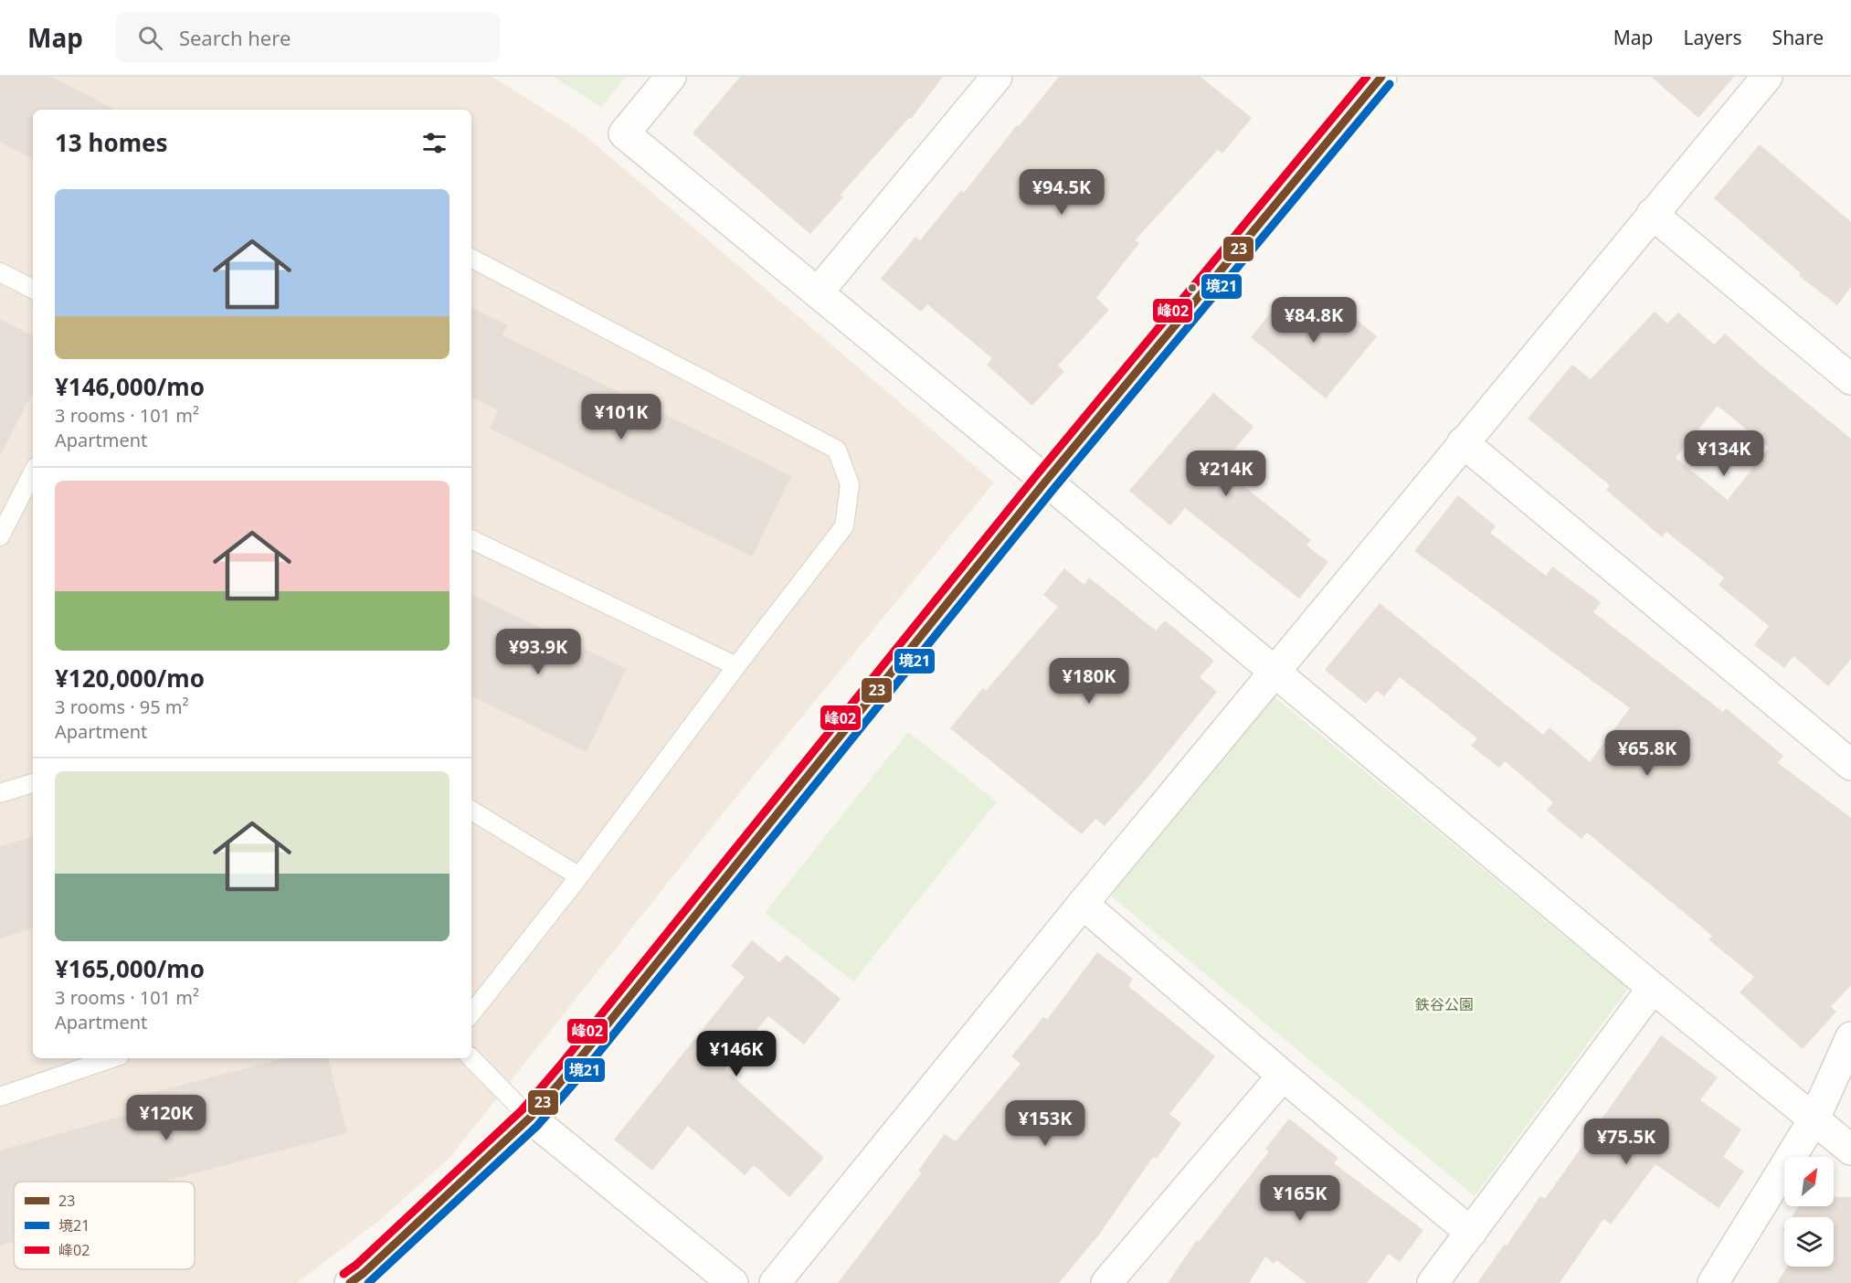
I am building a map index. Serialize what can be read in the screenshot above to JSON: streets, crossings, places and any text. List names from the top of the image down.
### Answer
{
  "parks": ["鉄谷公園"],
  "lines": ["transit line 23", "transit line 峰02", "transit line 境21"],
  "legend": ["23", "境21", "峰02"],
  "north": "top right",
  "page": {
    "header": "Map",
    "search": "Search here",
    "nav": ["Map", "Layers", "Share"],
    "heading": "13 homes",
    "price": [
      "¥94.5K",
      "¥84.8K",
      "¥101K",
      "¥134K",
      "¥214K",
      "¥93.9K",
      "¥180K",
      "¥65.8K",
      "¥146K",
      "¥120K",
      "¥153K",
      "¥75.5K",
      "¥165K"
    ],
    "list": [
      {
        "name": "¥146,000/mo",
        "note": "3 rooms · 101 m² · Apartment"
      },
      {
        "name": "¥120,000/mo",
        "note": "3 rooms · 95 m² · Apartment"
      },
      {
        "name": "¥165,000/mo",
        "note": "3 rooms · 101 m² · Apartment"
      }
    ]
  }
}
